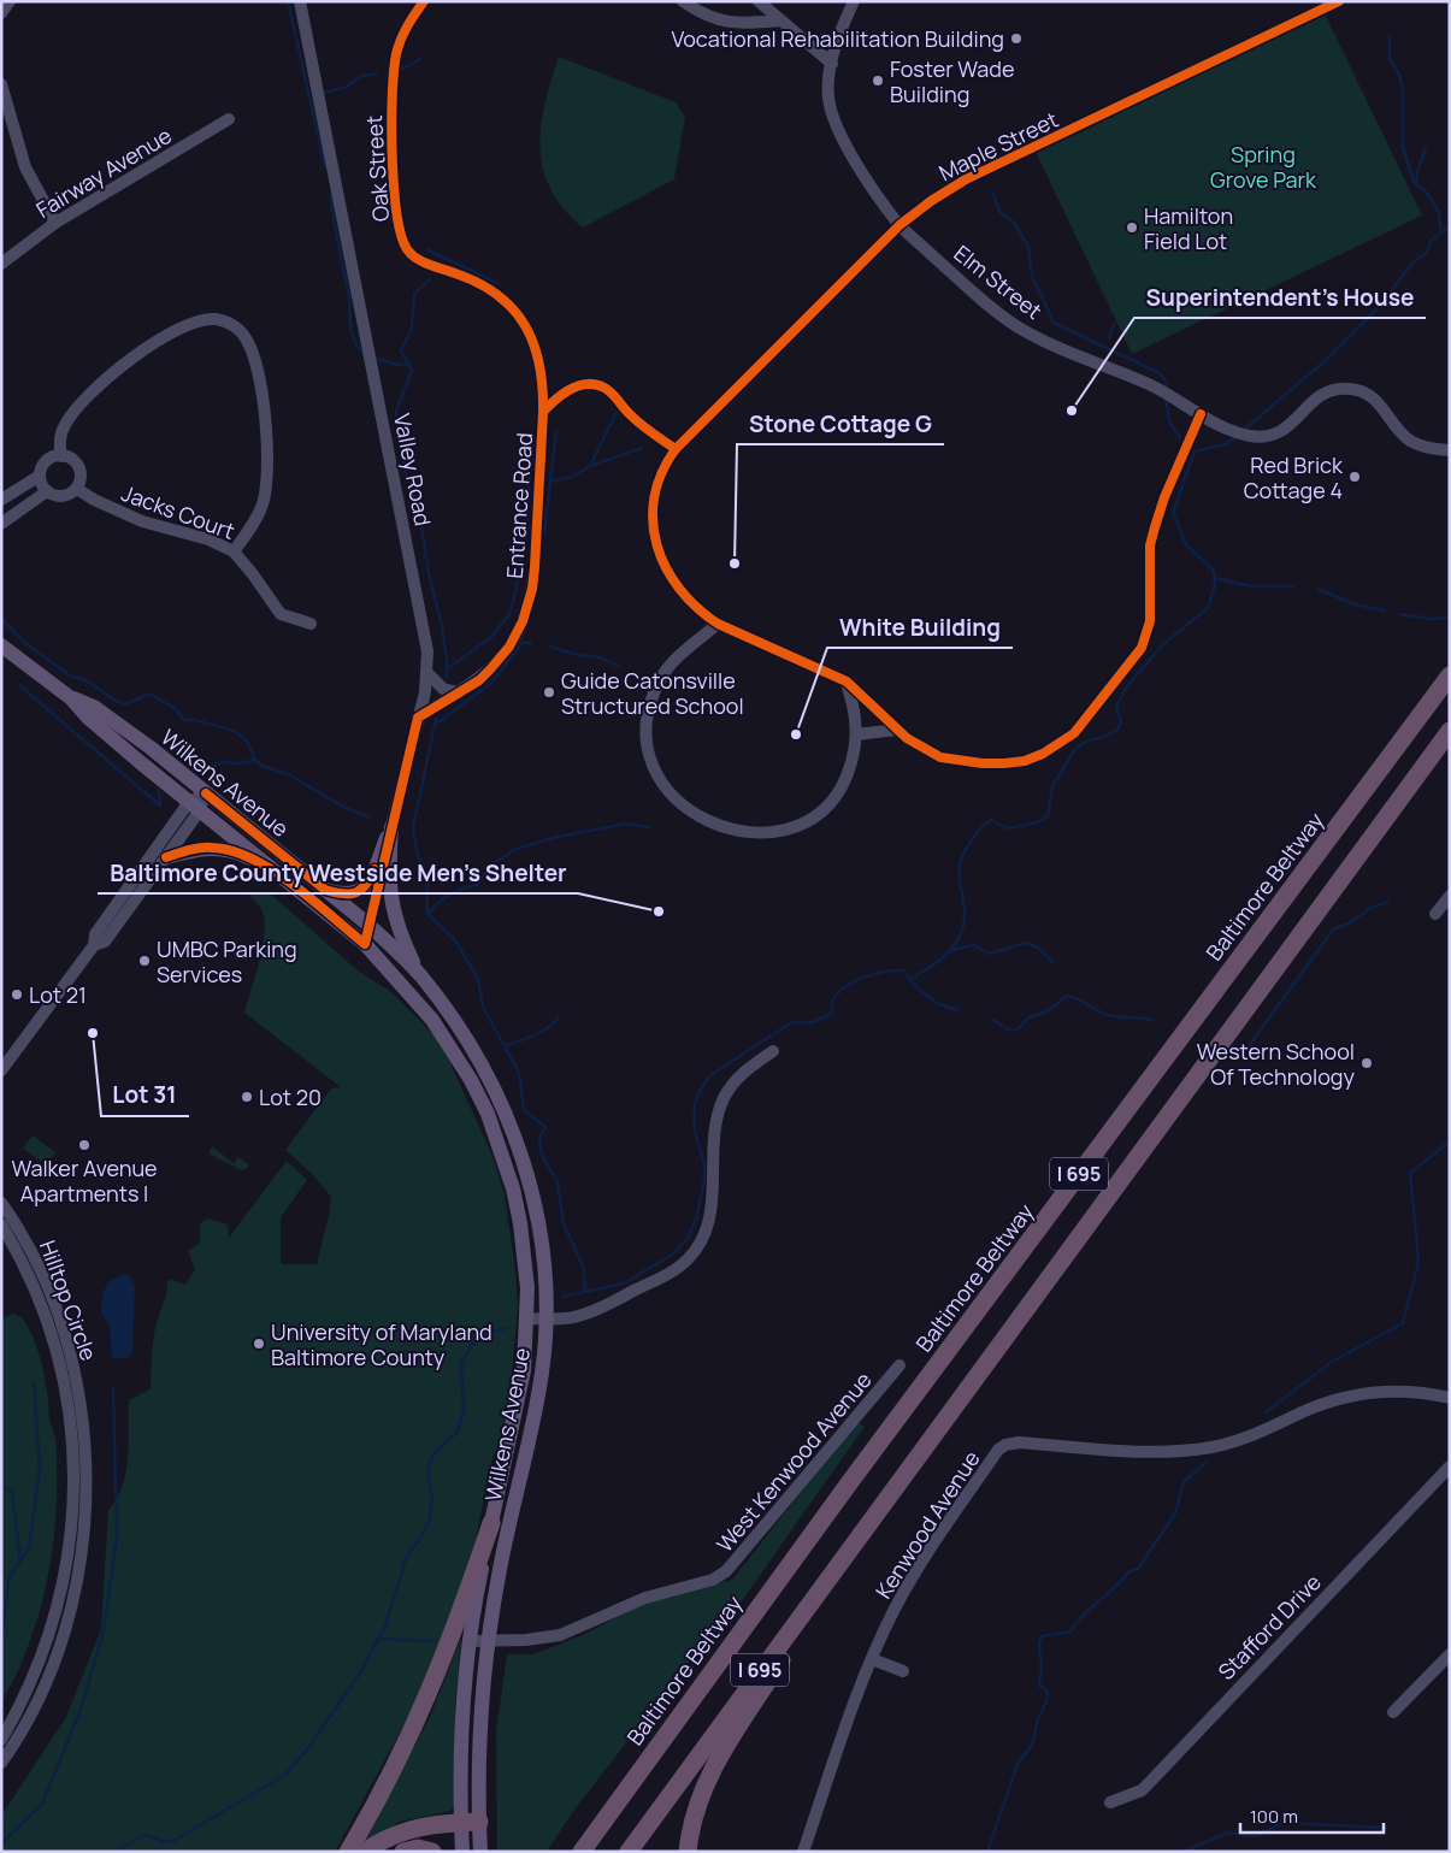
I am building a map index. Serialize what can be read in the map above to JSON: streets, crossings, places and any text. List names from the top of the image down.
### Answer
{
  "streets": {
    "highway": ["Baltimore Beltway", "I 695"],
    "main road": ["Wilkens Avenue"],
    "street": [
      "Maple Street",
      "Oak Street",
      "Fairway Avenue",
      "Elm Street",
      "Valley Road",
      "Entrance Road",
      "Jacks Court",
      "Hilltop Circle",
      "West Kenwood Avenue",
      "Kenwood Avenue",
      "Stafford Drive"
    ]
  },
  "crossings": [
    ["Maple Street", "Elm Street"],
    ["Maple Street", "Entrance Road"],
    ["Oak Street", "Entrance Road"],
    ["Valley Road", "Entrance Road"],
    ["Valley Road", "Wilkens Avenue"],
    ["Wilkens Avenue", "West Kenwood Avenue"]
  ],
  "parks": ["Spring Grove Park"],
  "places": [
    "Vocational Rehabilitation Building",
    "Foster Wade Building",
    "Hamilton Field Lot",
    "Superintendent's House",
    "Red Brick Cottage 4",
    "Stone Cottage G",
    "Guide Catonsville Structured School",
    "White Building",
    "Baltimore County Westside Men's Shelter",
    "UMBC Parking Services",
    "Lot 21",
    "Lot 31",
    "Western School Of Technology",
    "Lot 20",
    "Walker Avenue Apartments I",
    "University of Maryland Baltimore County"
  ],
  "scale_bar": "100 m"
}
